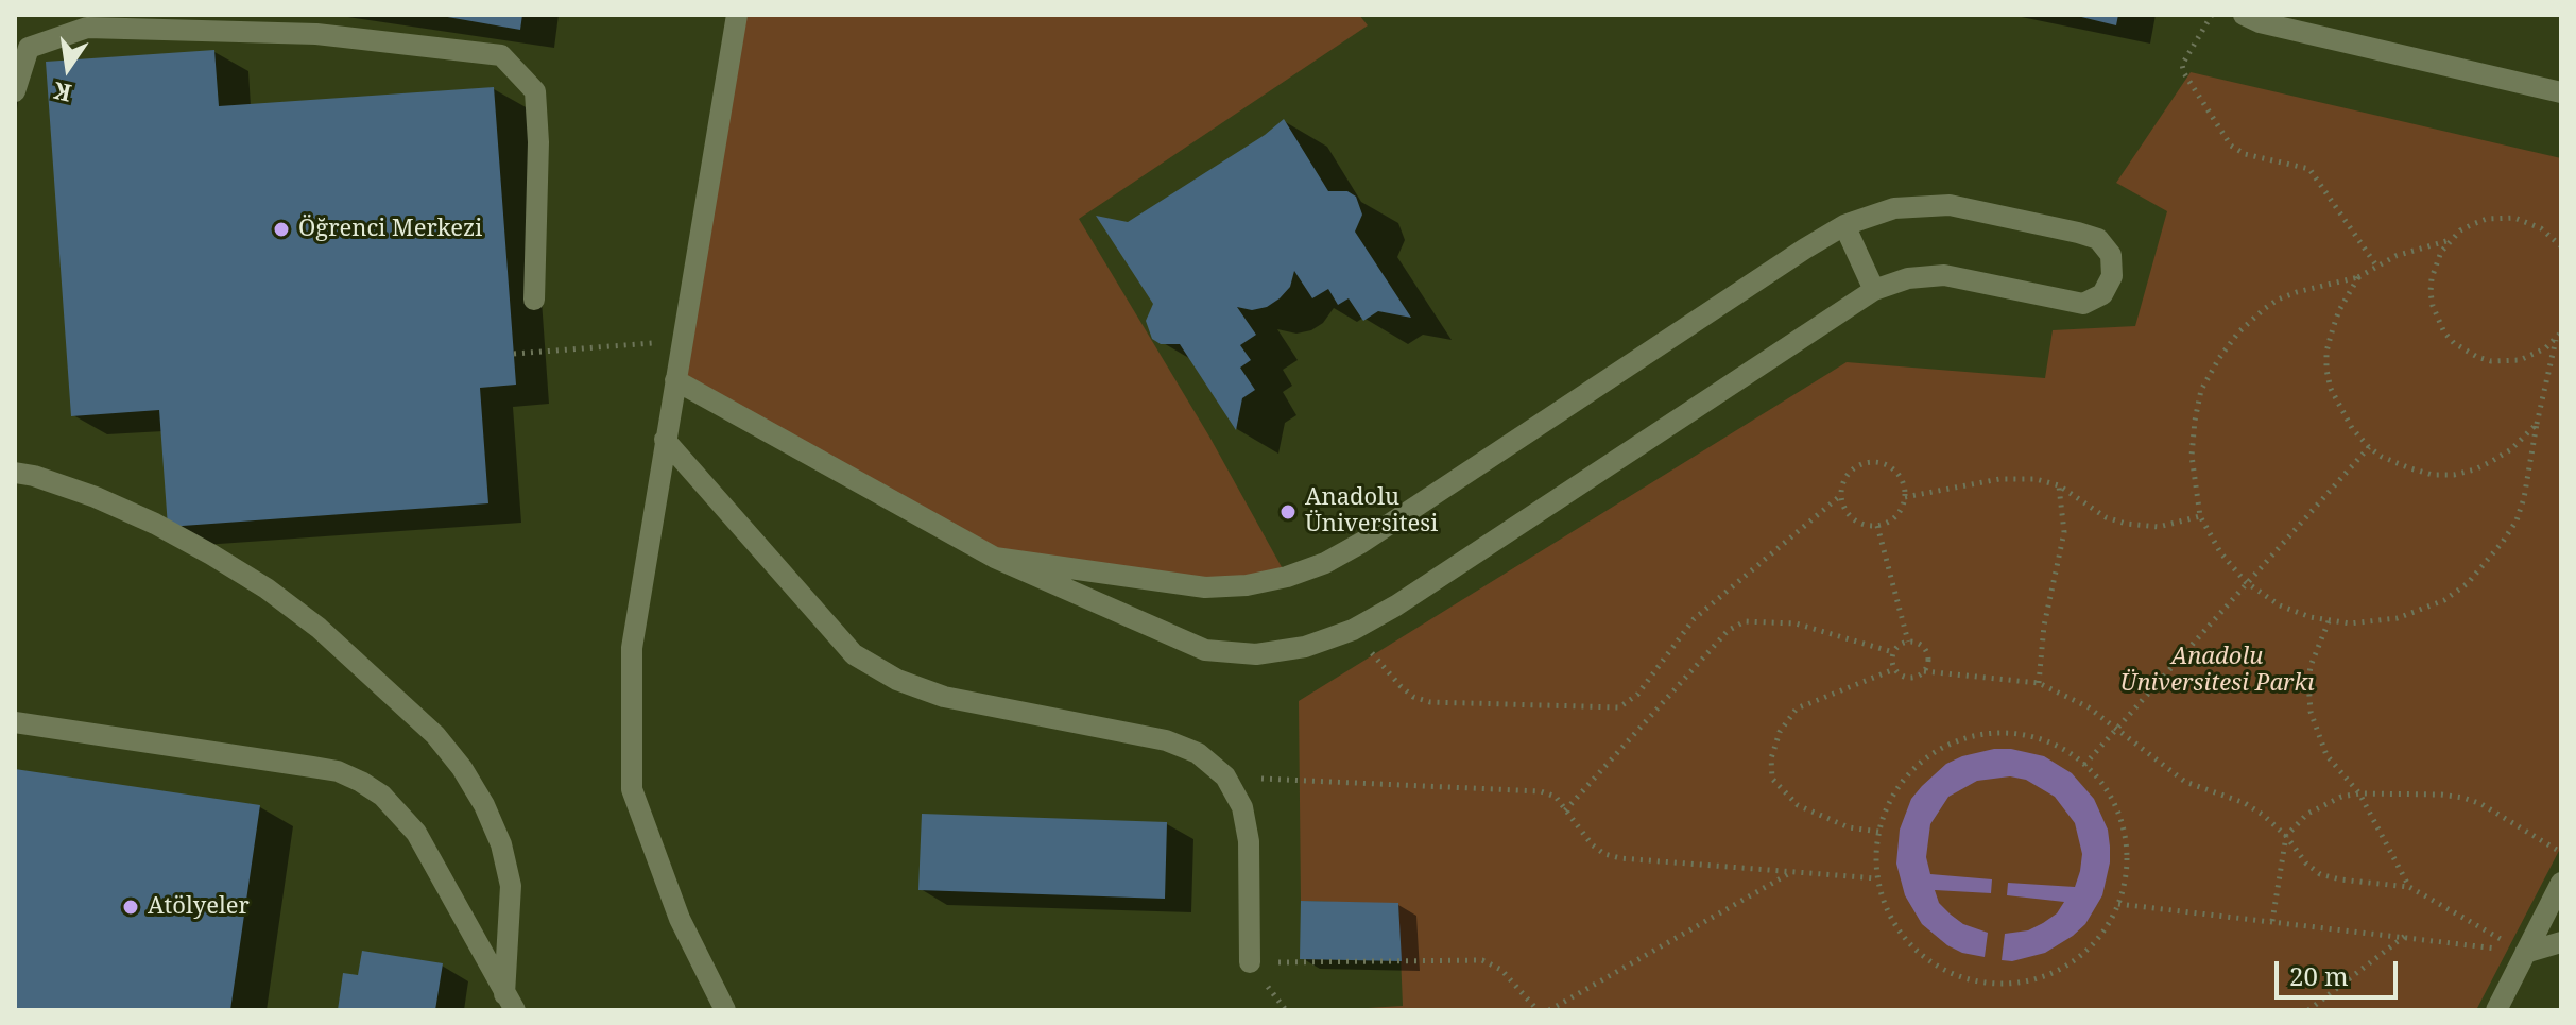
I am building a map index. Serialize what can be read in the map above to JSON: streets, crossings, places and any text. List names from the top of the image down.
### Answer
{
  "parks": ["Anadolu Üniversitesi Parkı"],
  "places": ["Öğrenci Merkezi", "Anadolu Üniversitesi", "Atölyeler"],
  "scale_bar": "20 m",
  "north": "bottom"
}
